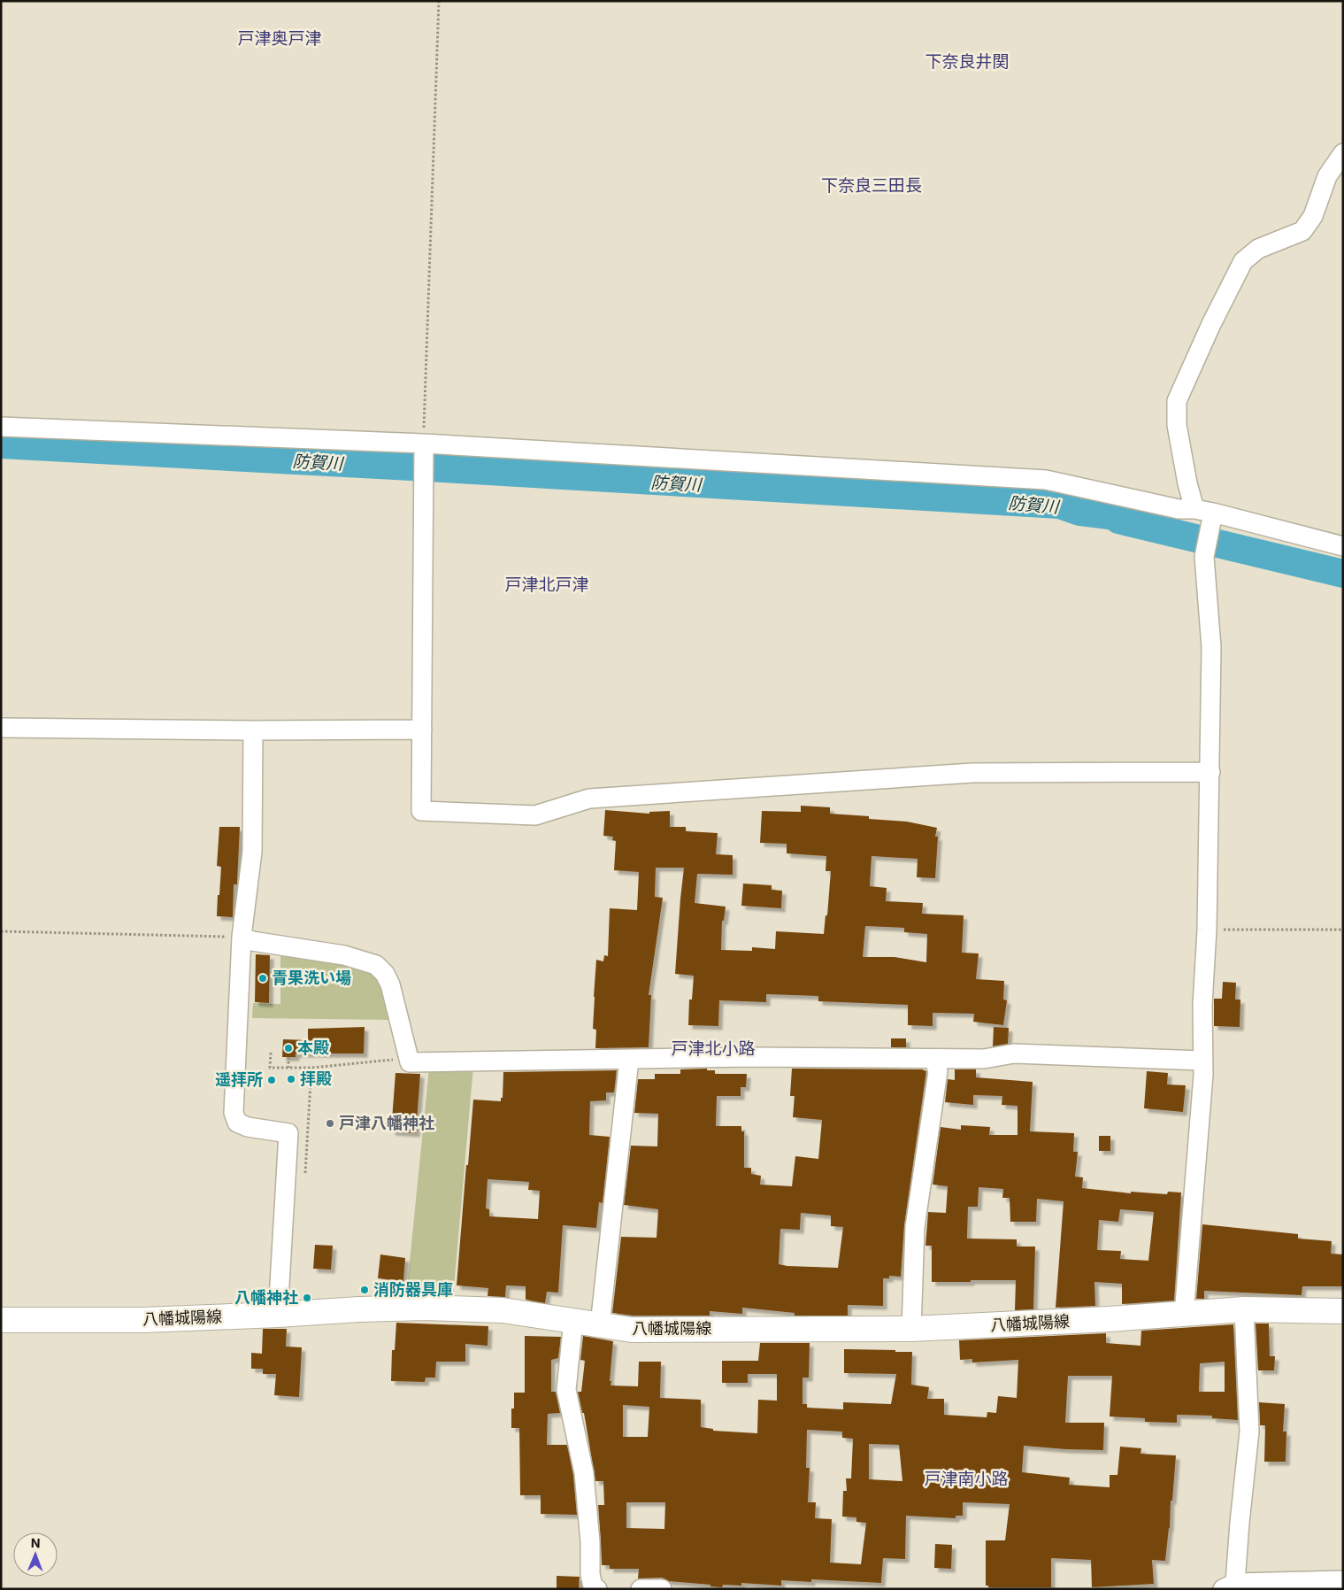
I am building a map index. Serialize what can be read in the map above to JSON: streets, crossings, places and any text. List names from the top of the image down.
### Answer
{
  "streets": {
    "main road": ["八幡城陽線"]
  },
  "districts": [
    "戸津奥戸津",
    "下奈良井関",
    "下奈良三田長",
    "戸津北戸津",
    "戸津北小路",
    "戸津南小路"
  ],
  "water": ["防賀川"],
  "places": [
    "青果洗い場",
    "本殿",
    "拝殿",
    "遥拝所",
    "戸津八幡神社",
    "消防器具庫",
    "八幡神社"
  ],
  "north": "top"
}
